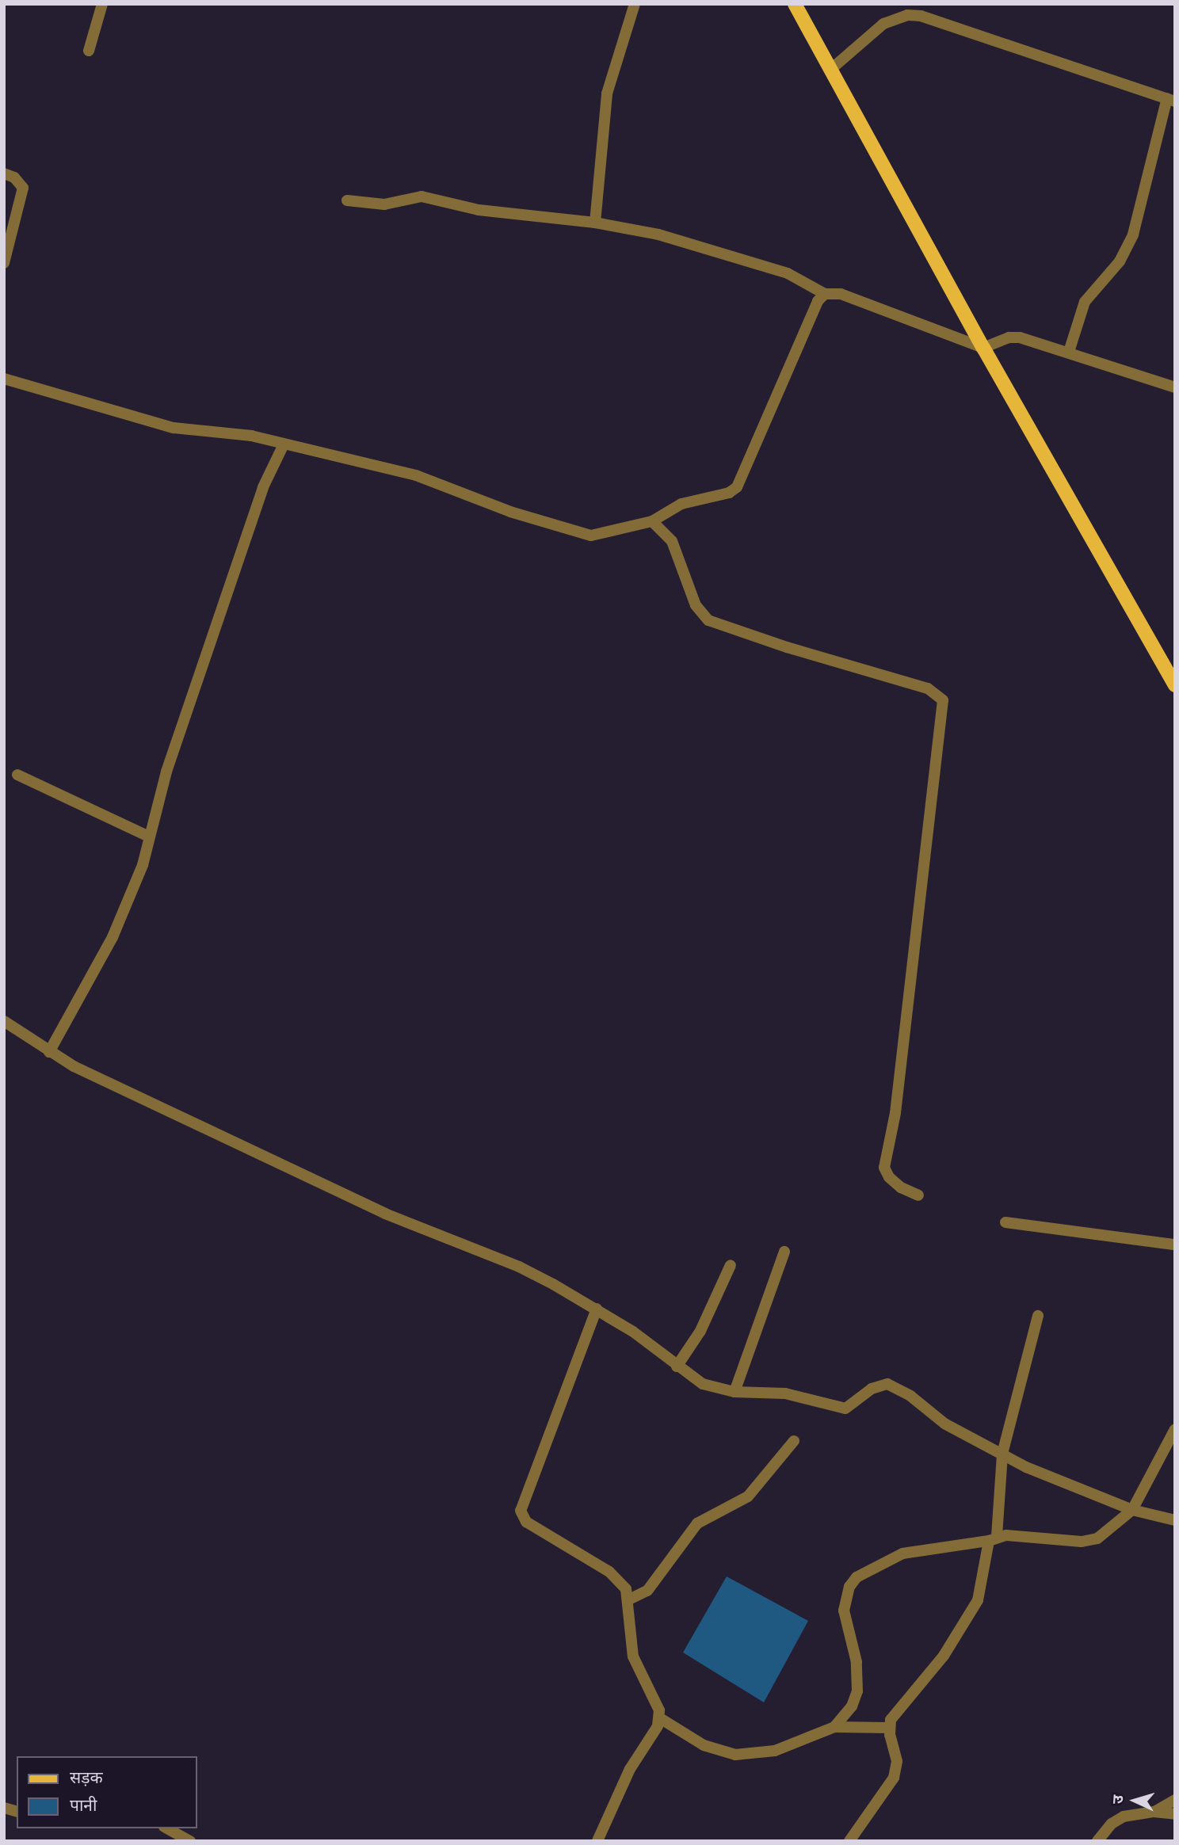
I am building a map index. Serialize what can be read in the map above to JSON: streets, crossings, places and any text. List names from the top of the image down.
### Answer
{
  "legend": ["सड़क", "पानी"],
  "north": "left"
}
